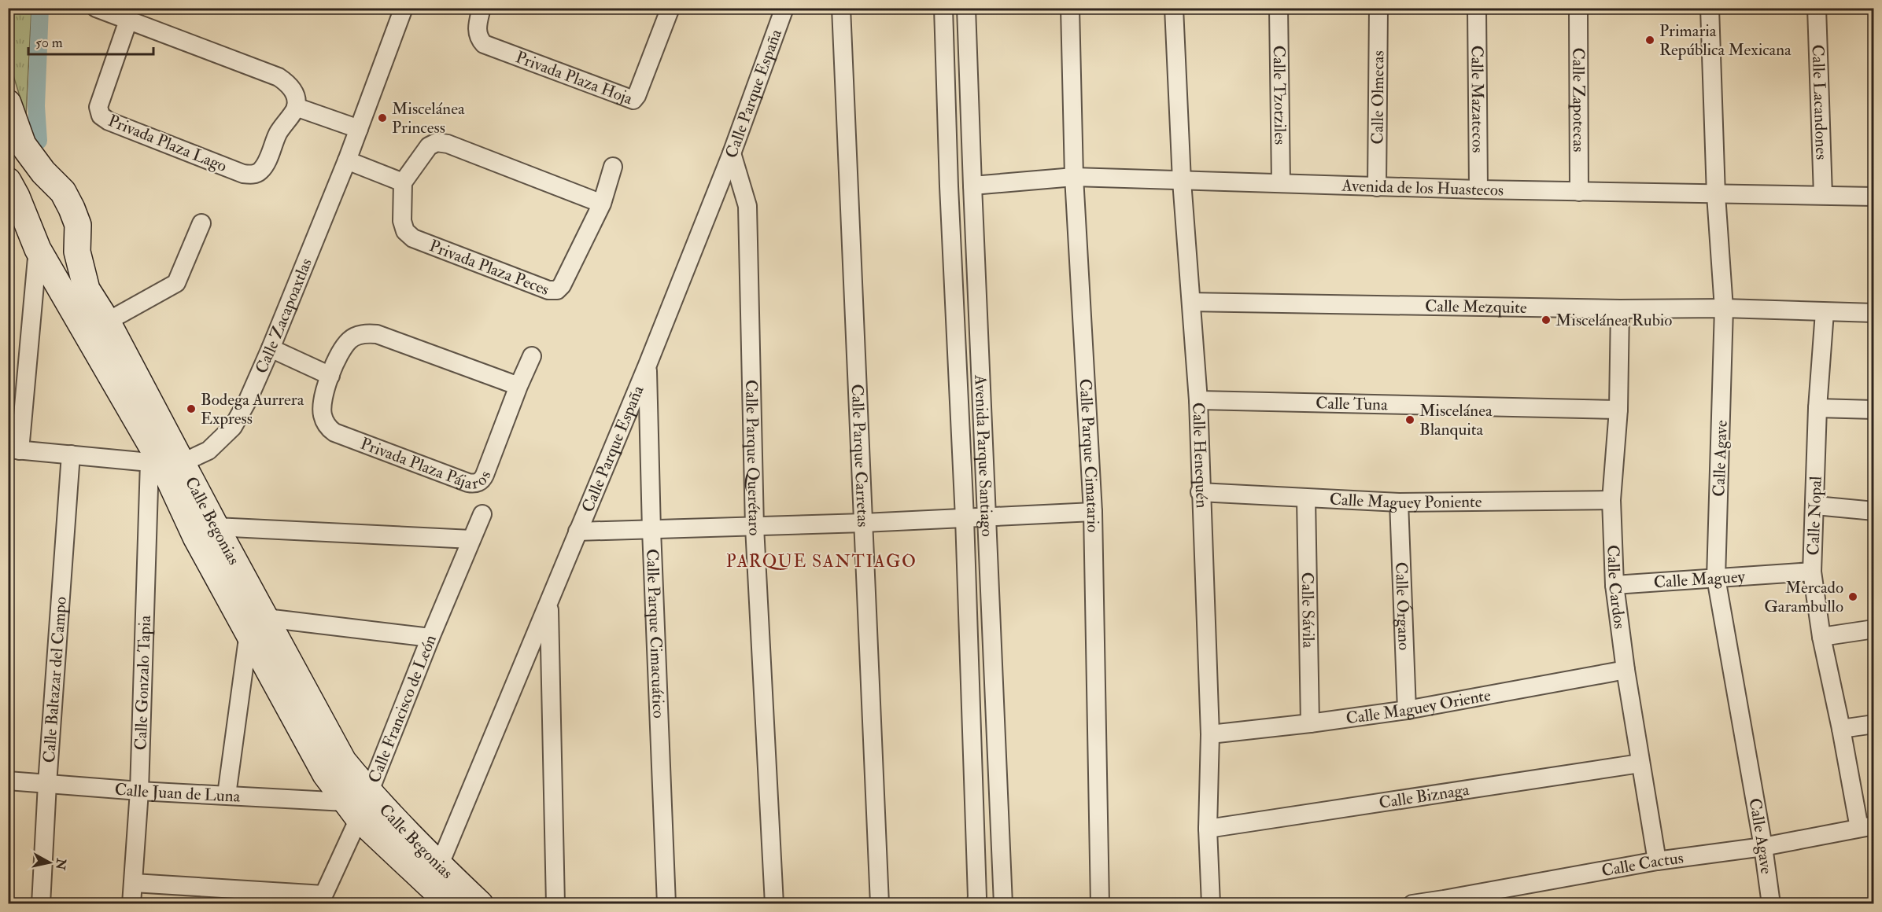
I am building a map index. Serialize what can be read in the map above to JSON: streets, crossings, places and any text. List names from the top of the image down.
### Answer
{
  "streets": {
    "street": [
      "Privada Plaza Hoja",
      "Calle Parque España",
      "Calle Tzotziles",
      "Calle Olmecas",
      "Calle Mazatecos",
      "Calle Zapotecas",
      "Calle Lacandones",
      "Privada Plaza Lago",
      "Avenida de los Huastecos",
      "Privada Plaza Peces",
      "Calle Mezquite",
      "Calle Zacapoaxtlas",
      "Calle Tuna",
      "Privada Plaza Pájaros",
      "Calle Parque Carretas",
      "Avenida Parque Santiago",
      "Calle Parque Cimatario",
      "Calle Henequén",
      "Calle Parque Querétaro",
      "Calle Agave",
      "Calle Maguey Poniente",
      "Calle Nopal",
      "Calle Begonias",
      "Calle Maguey",
      "Calle Cardos",
      "Calle Órgano",
      "Calle Sávila",
      "Calle Parque Cimacuático",
      "Calle Baltazar del Campo",
      "Calle Gonzalo Tapia",
      "Calle Maguey Oriente",
      "Calle Francisco de León",
      "Calle Juan de Luna",
      "Calle Biznaga",
      "Calle Cactus"
    ]
  },
  "crossings": [
    ["Calle Parque España", "Calle Parque Querétaro"],
    ["Calle Parque España", "Calle Begonias"],
    ["Calle Parque España", "Calle Parque Cimacuático"],
    ["Calle Tzotziles", "Avenida de los Huastecos"],
    ["Calle Olmecas", "Avenida de los Huastecos"],
    ["Calle Mazatecos", "Avenida de los Huastecos"],
    ["Calle Zapotecas", "Avenida de los Huastecos"],
    ["Calle Lacandones", "Avenida de los Huastecos"],
    ["Avenida de los Huastecos", "Avenida Parque Santiago"],
    ["Avenida de los Huastecos", "Calle Parque Cimatario"],
    ["Avenida de los Huastecos", "Calle Henequén"],
    ["Avenida de los Huastecos", "Calle Agave"],
    ["Calle Mezquite", "Calle Henequén"],
    ["Calle Mezquite", "Calle Agave"],
    ["Calle Mezquite", "Calle Nopal"],
    ["Calle Mezquite", "Calle Cardos"],
    ["Calle Zacapoaxtlas", "Calle Begonias"],
    ["Calle Zacapoaxtlas", "Calle Gonzalo Tapia"],
    ["Calle Tuna", "Calle Henequén"],
    ["Calle Tuna", "Calle Cardos"],
    ["Calle Henequén", "Calle Maguey Poniente"],
    ["Calle Henequén", "Calle Maguey Oriente"],
    ["Calle Henequén", "Calle Biznaga"],
    ["Calle Agave", "Calle Maguey"],
    ["Calle Agave", "Calle Cactus"],
    ["Calle Maguey Poniente", "Calle Cardos"],
    ["Calle Maguey Poniente", "Calle Órgano"],
    ["Calle Maguey Poniente", "Calle Sávila"],
    ["Calle Nopal", "Calle Maguey"],
    ["Calle Nopal", "Calle Cactus"],
    ["Calle Begonias", "Calle Gonzalo Tapia"],
    ["Calle Begonias", "Calle Francisco de León"],
    ["Calle Begonias", "Calle Juan de Luna"],
    ["Calle Maguey", "Calle Cardos"],
    ["Calle Cardos", "Calle Maguey Oriente"],
    ["Calle Cardos", "Calle Biznaga"],
    ["Calle Cardos", "Calle Cactus"],
    ["Calle Órgano", "Calle Maguey Oriente"],
    ["Calle Sávila", "Calle Maguey Oriente"],
    ["Calle Baltazar del Campo", "Calle Juan de Luna"],
    ["Calle Gonzalo Tapia", "Calle Juan de Luna"],
    ["Calle Francisco de León", "Calle Juan de Luna"]
  ],
  "districts": ["PARQUE SANTIAGO"],
  "places": [
    "Primaria República Mexicana",
    "Miscelánea Princess",
    "Miscelánea Rubio",
    "Bodega Aurrera Express",
    "Miscelánea Blanquita",
    "Mercado Garambullo"
  ],
  "scale_bar": "50 m",
  "north": "right"
}
